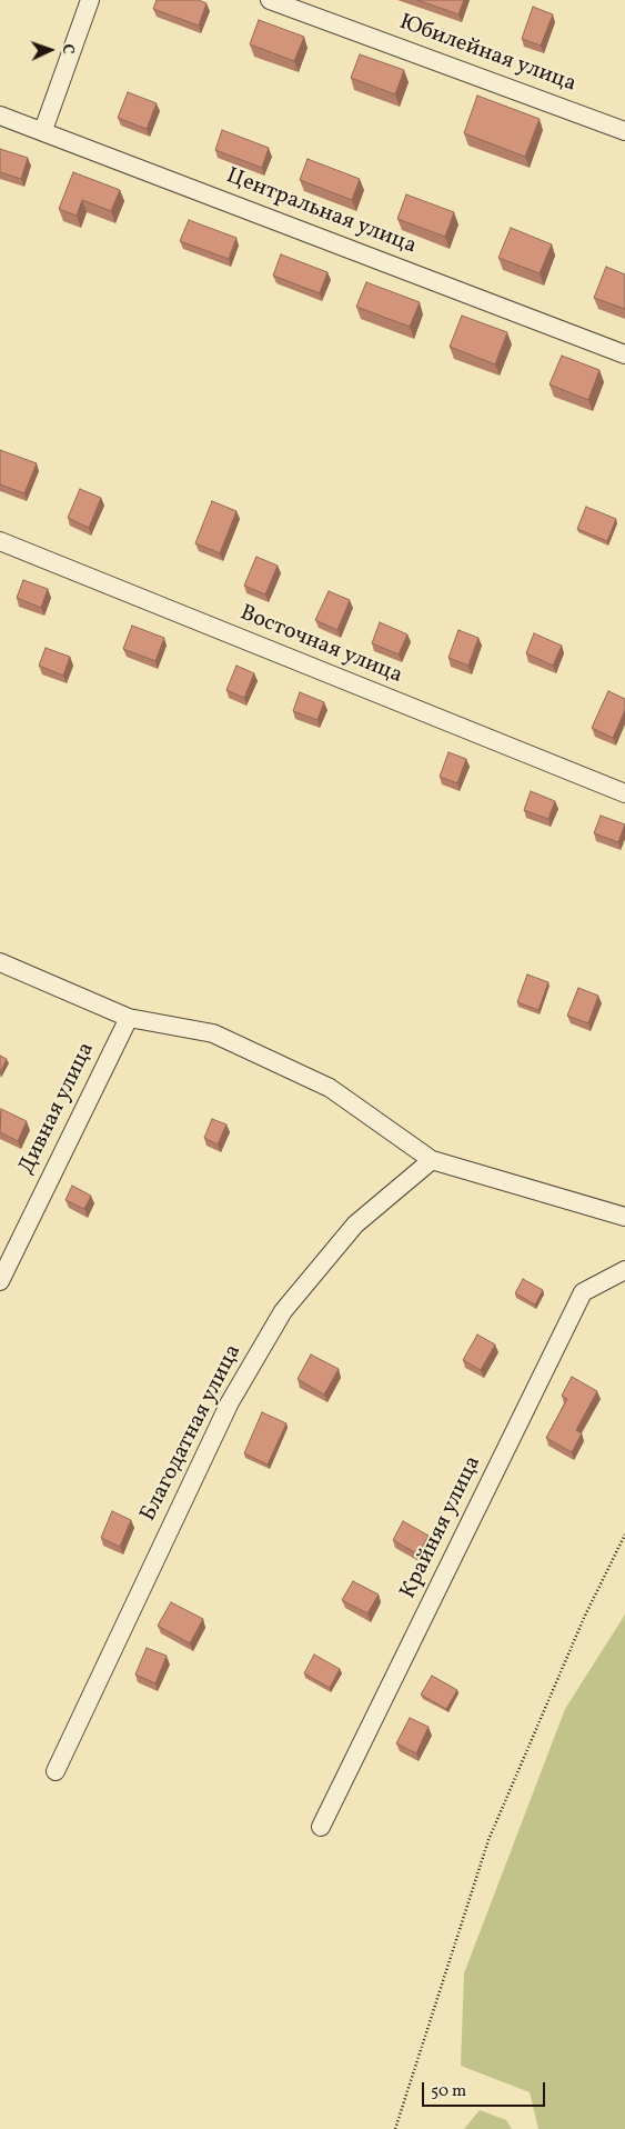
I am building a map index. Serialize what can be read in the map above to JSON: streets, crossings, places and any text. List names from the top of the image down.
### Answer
{
  "streets": {
    "street": [
      "Юбилейная улица",
      "Центральная улица",
      "Восточная улица",
      "Дивная улица",
      "Благодатная улица",
      "Крайняя улица"
    ]
  },
  "scale_bar": "50 m",
  "north": "right"
}
